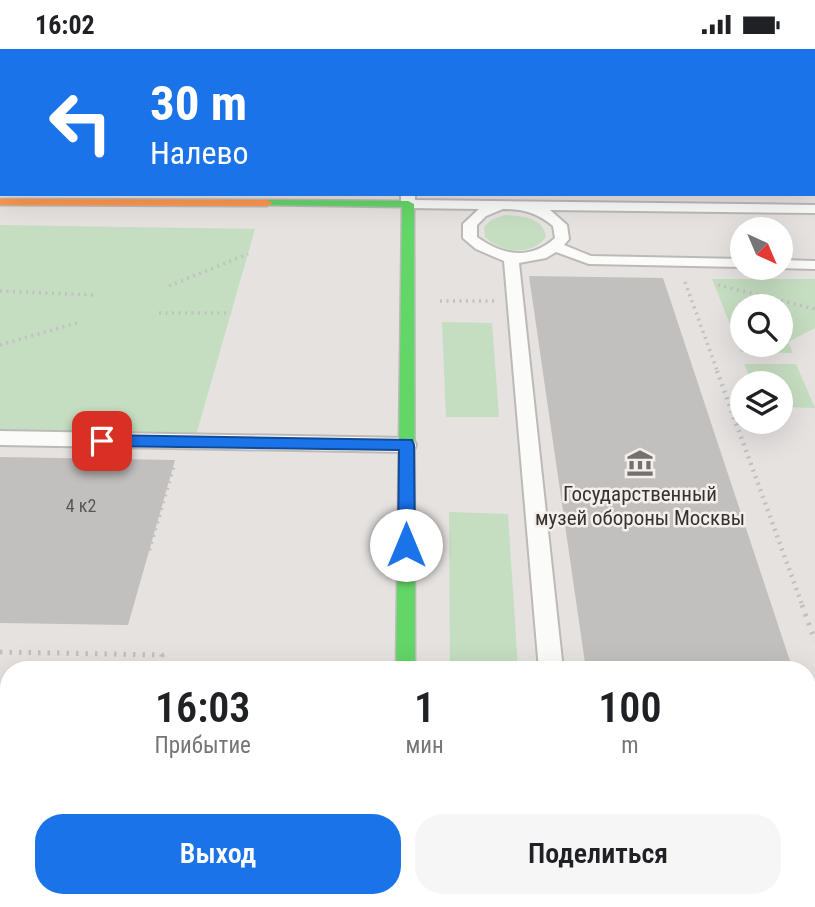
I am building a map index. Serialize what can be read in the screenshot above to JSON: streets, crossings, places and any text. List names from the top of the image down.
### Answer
{
  "places": {
    "museum": ["Государственный музей обороны Москвы"]
  },
  "house_numbers": ["4 к2"],
  "north": "bottom right",
  "page": {
    "status": "16:02",
    "turn": ["30 m", "Налево"],
    "eta": [
      "16:03",
      "Прибытие",
      "1",
      "мин",
      "100",
      "m"
    ],
    "buttons": ["Выход", "Поделиться"]
  }
}
